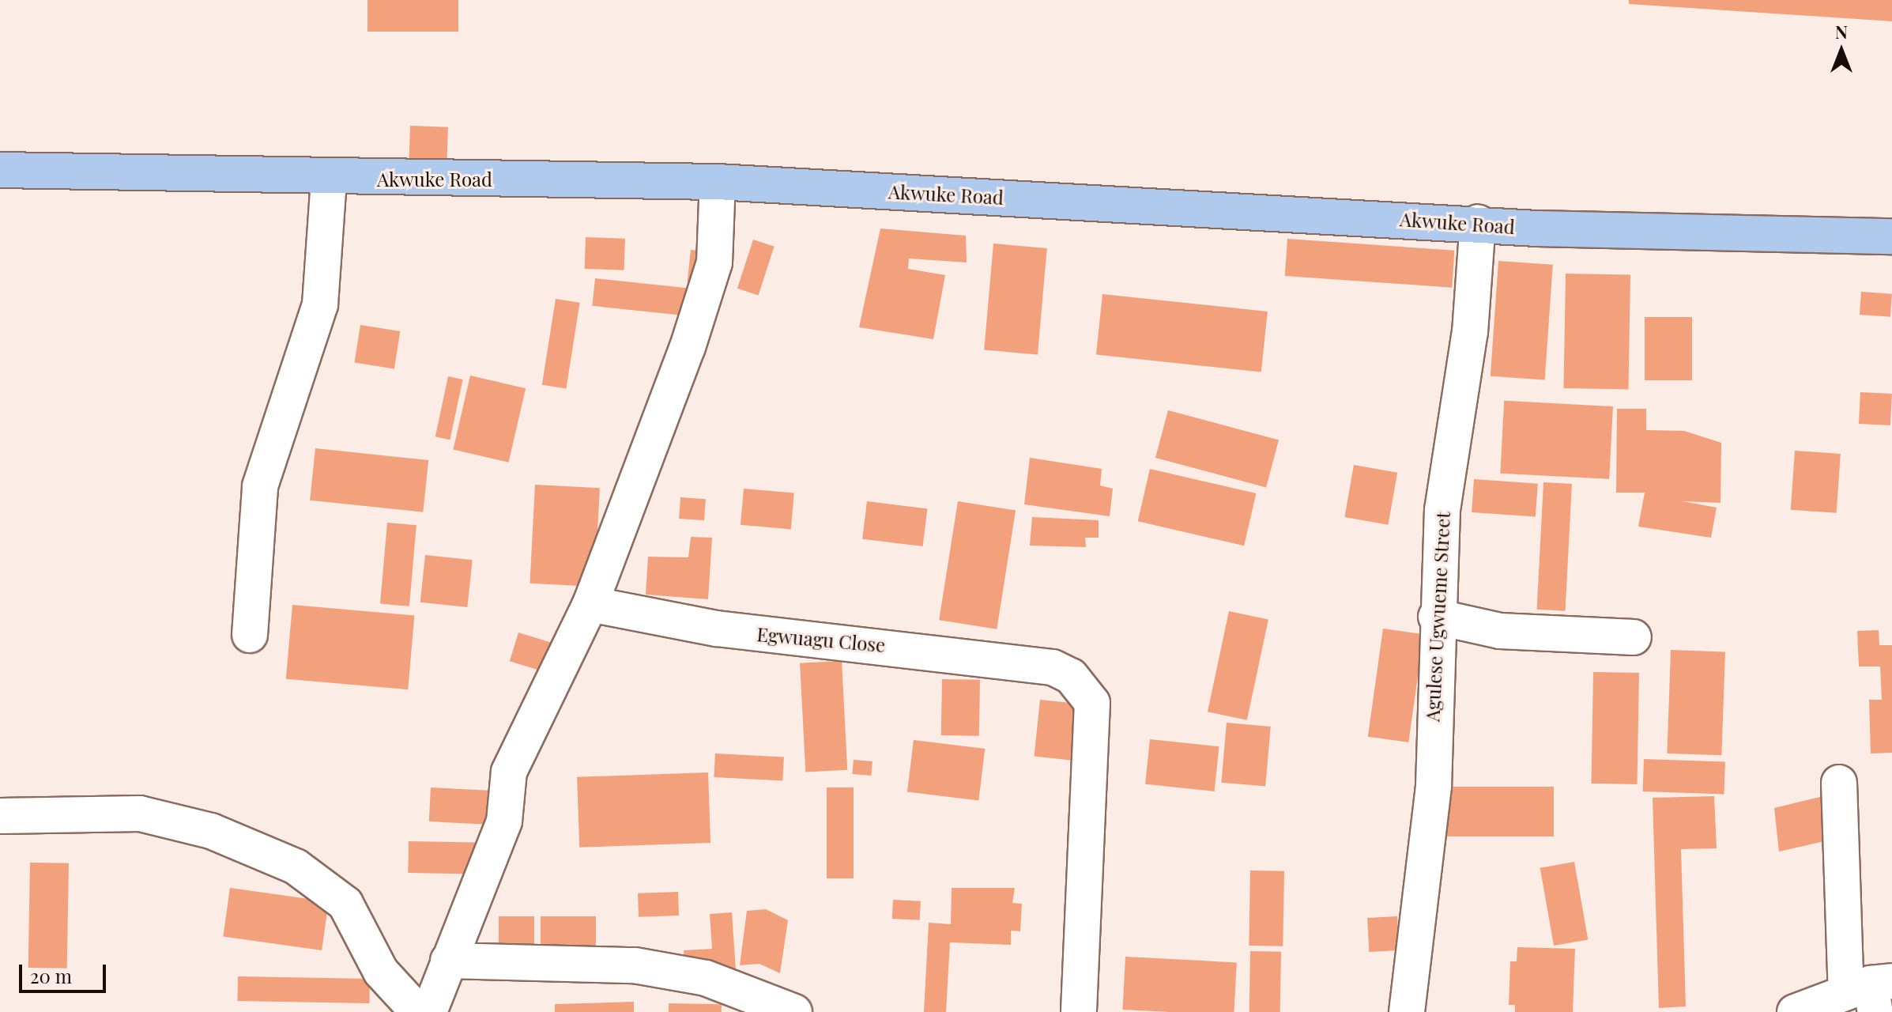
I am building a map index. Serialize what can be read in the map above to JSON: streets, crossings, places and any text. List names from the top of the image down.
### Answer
{
  "streets": {
    "main road": ["Akwuke Road"],
    "street": ["Agulese Ugwueme Street", "Egwuagu Close"]
  },
  "crossings": [
    ["Akwuke Road", "Agulese Ugwueme Street"]
  ],
  "scale_bar": "20 m",
  "north": "top"
}
